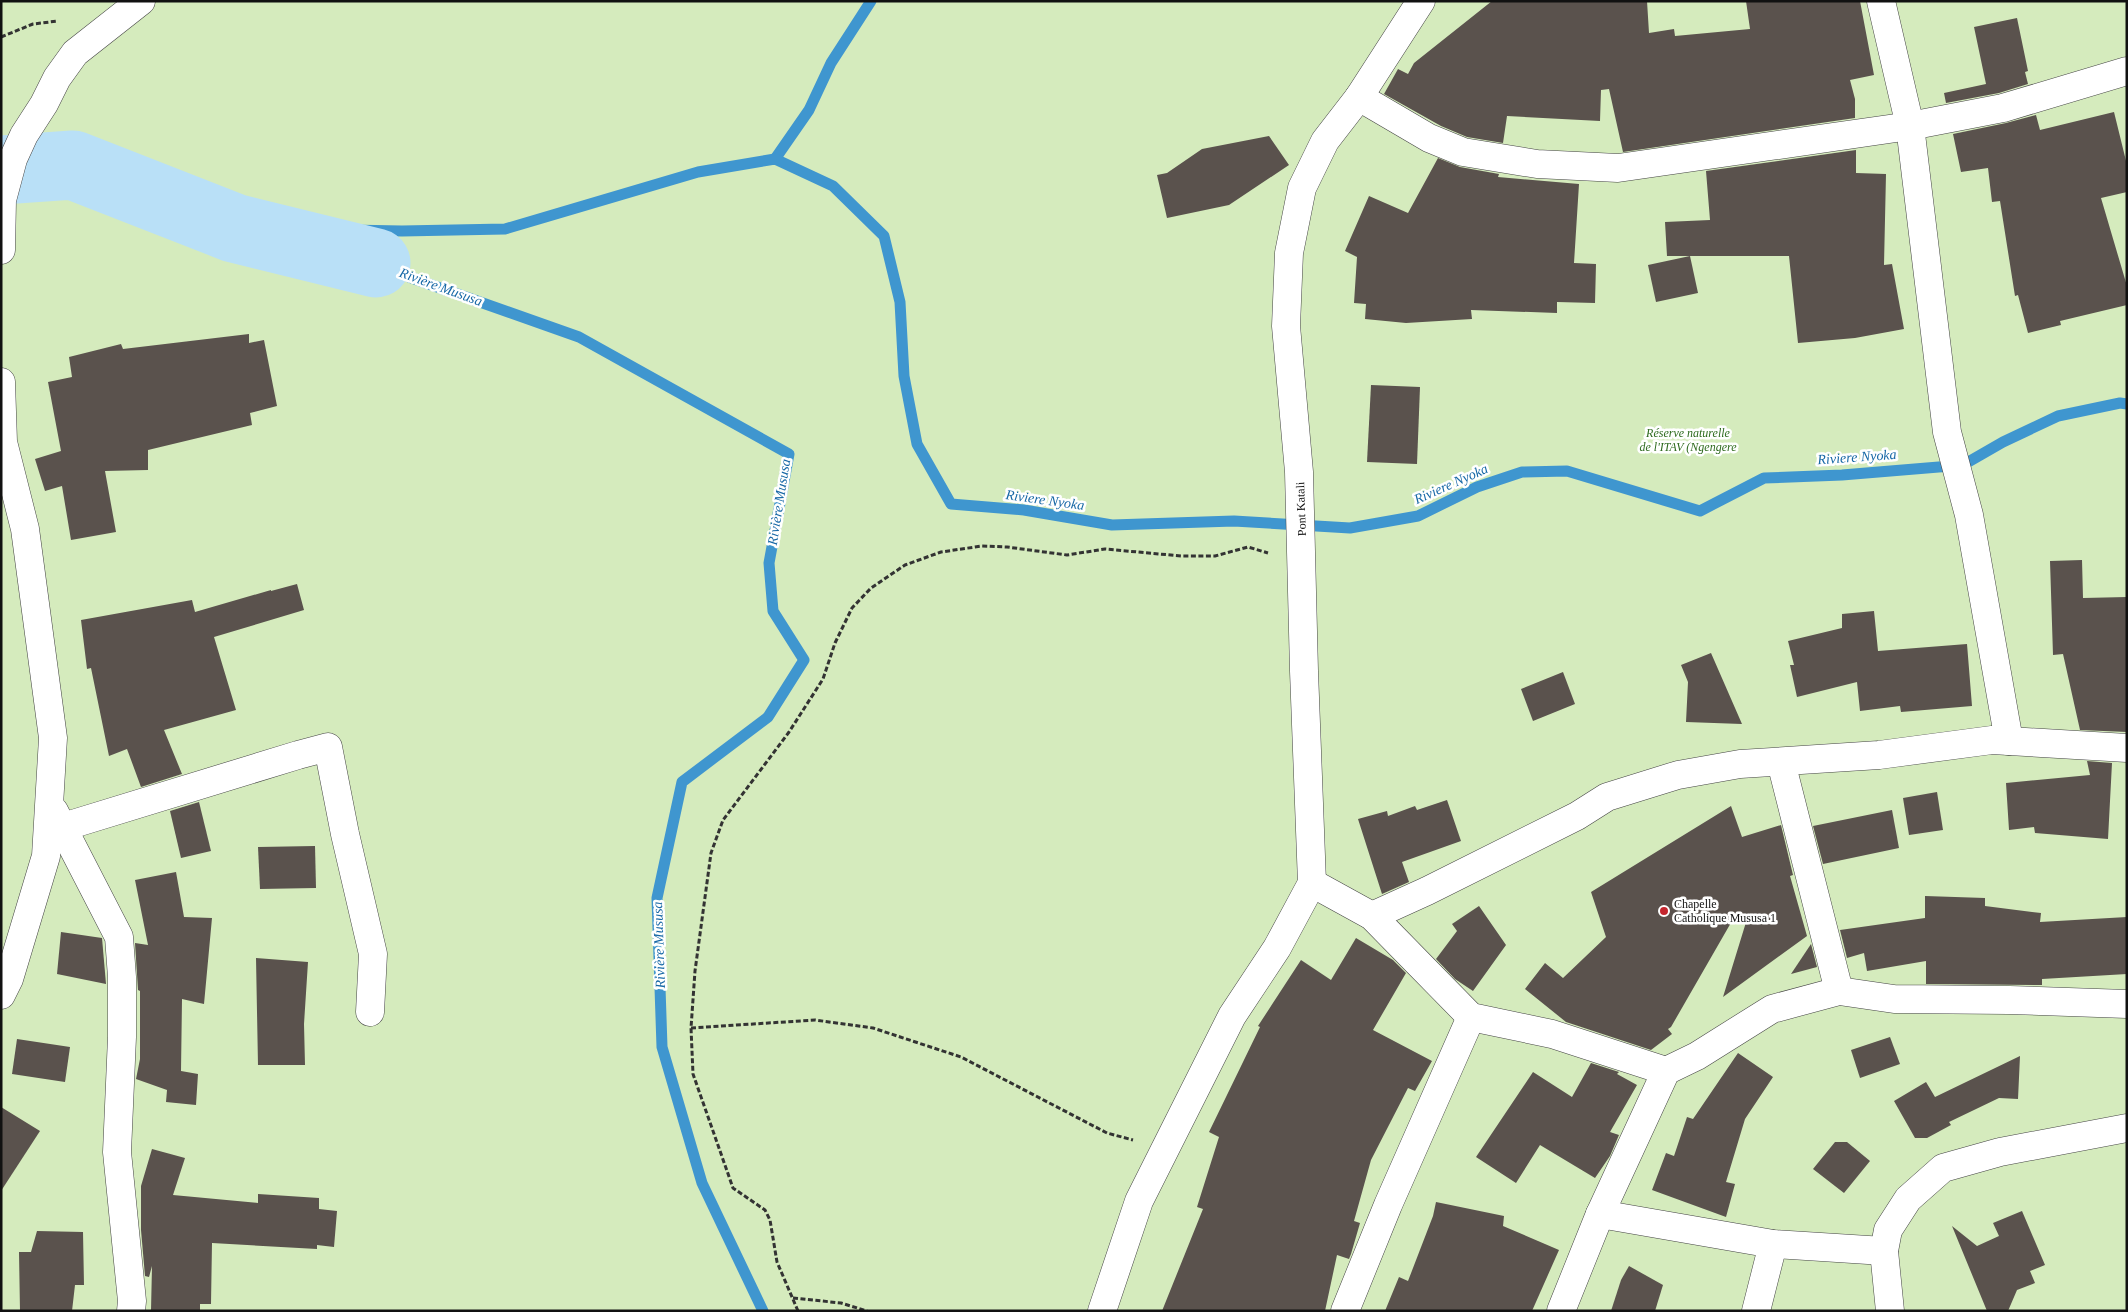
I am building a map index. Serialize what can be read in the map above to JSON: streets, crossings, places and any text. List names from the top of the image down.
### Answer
{
  "streets": {
    "street": ["Pont Katali"]
  },
  "water": ["Rivière Mususa", "Riviere Nyoka"],
  "parks": ["Réserve naturelle de l'ITAV (Ngengere"],
  "places": ["Chapelle Catholique Mususa 1"]
}
